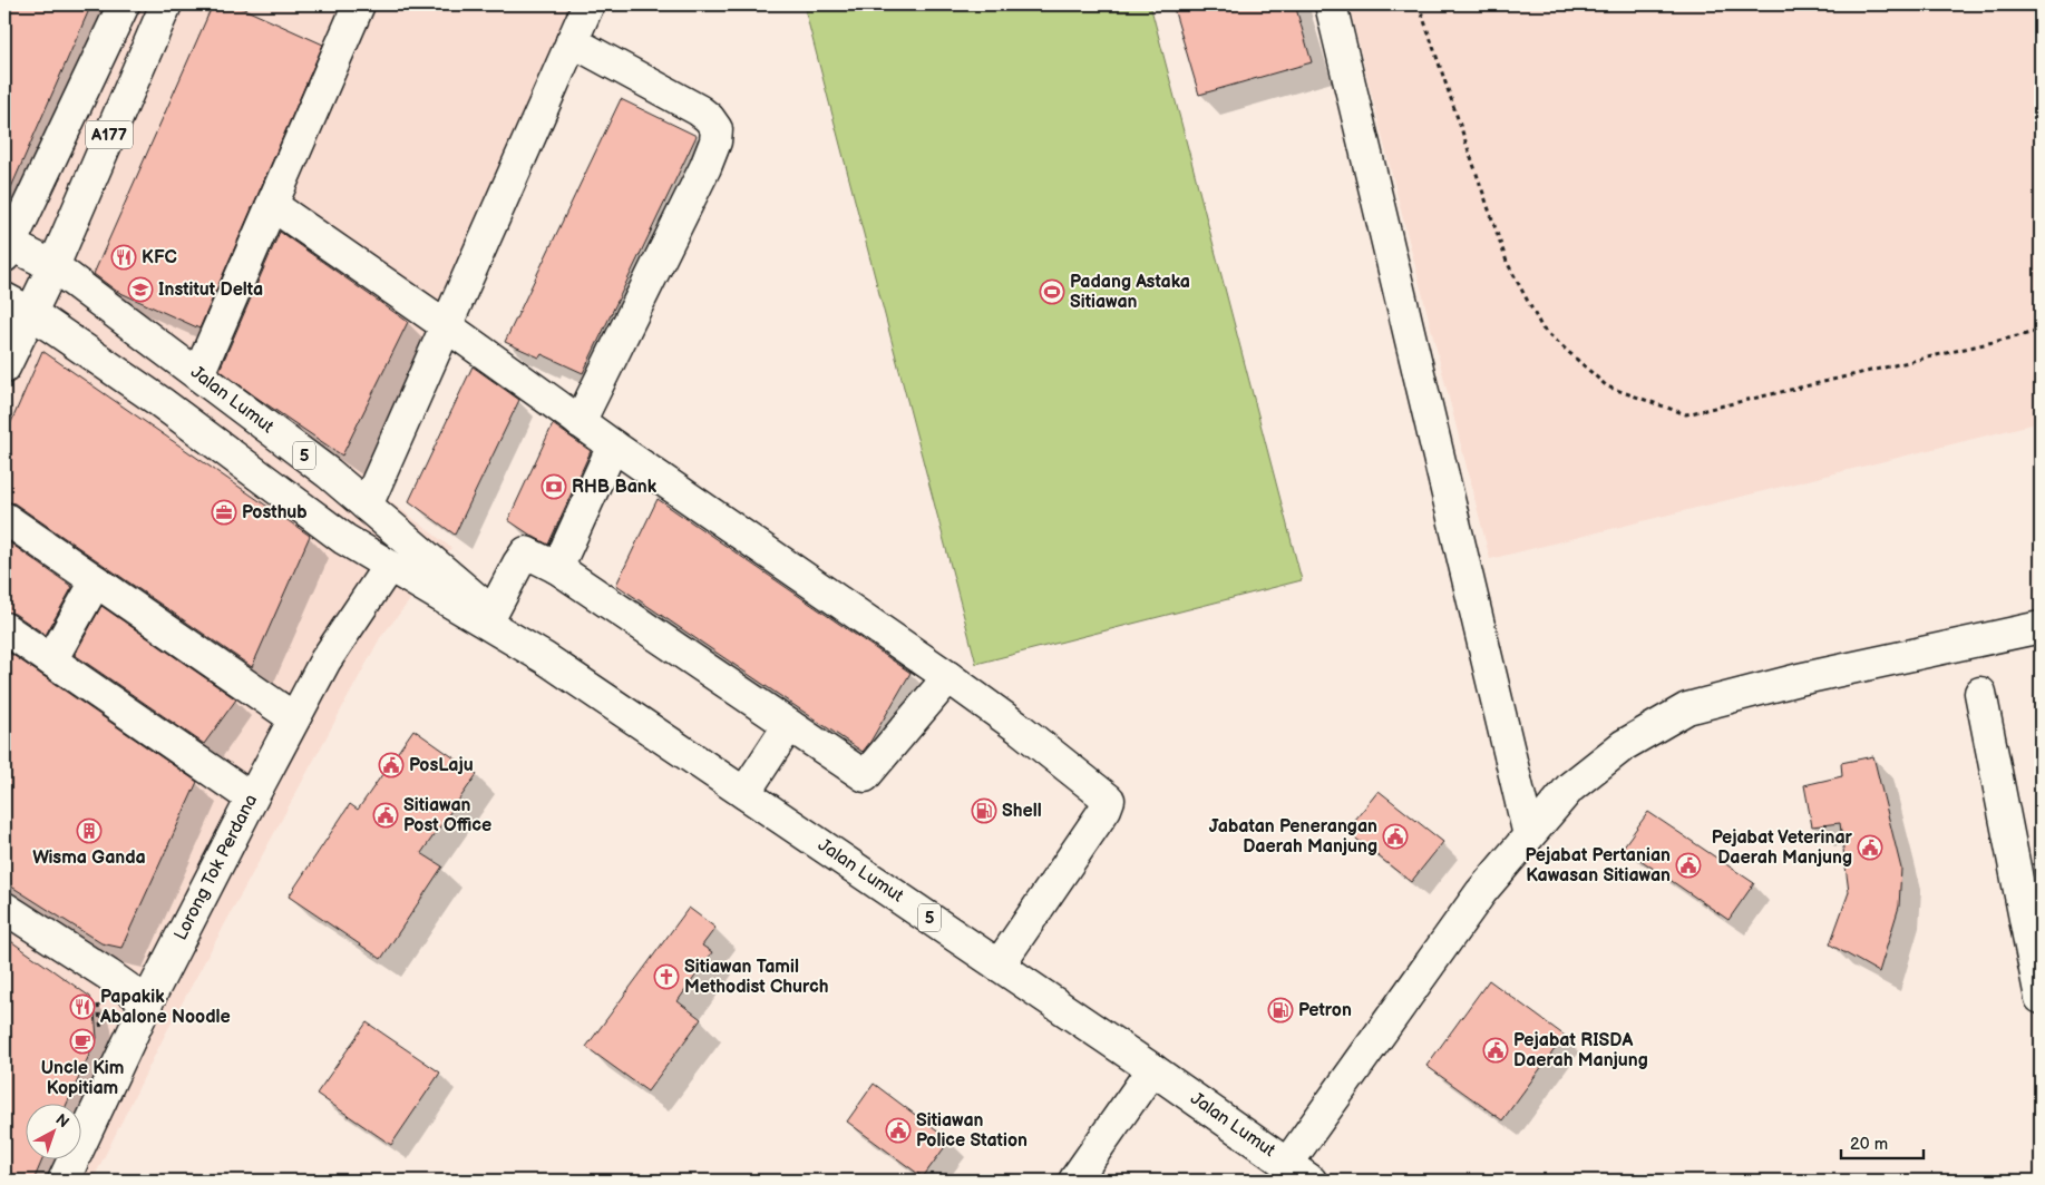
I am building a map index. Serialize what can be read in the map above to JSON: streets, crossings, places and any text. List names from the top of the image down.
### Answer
{
  "streets": {
    "main road": [
      "A177",
      "Jalan Lumut",
      "5",
      "Lorong Tok Perdana"
    ]
  },
  "crossings": [
    ["A177", "Jalan Lumut"],
    ["Jalan Lumut", "Lorong Tok Perdana"]
  ],
  "places": {
    "restaurant": ["KFC", "Papakik Abalone Noodle"],
    "school or university": ["Institut Delta"],
    "sports": ["Padang Astaka Sitiawan"],
    "bank": ["RHB Bank"],
    "office": ["Posthub"],
    "public building": [
      "PosLaju",
      "Sitiawan Post Office",
      "Jabatan Penerangan Daerah Manjung",
      "Pejabat Veterinar Daerah Manjung",
      "Pejabat Pertanian Kawasan Sitiawan",
      "Pejabat RISDA Daerah Manjung",
      "Sitiawan Police Station"
    ],
    "fuel station": ["Shell", "Petron"],
    "building": ["Wisma Ganda"],
    "church": ["Sitiawan Tamil Methodist Church"],
    "cafe": ["Uncle Kim Kopitiam"]
  },
  "scale_bar": "20 m",
  "north": "top right"
}
